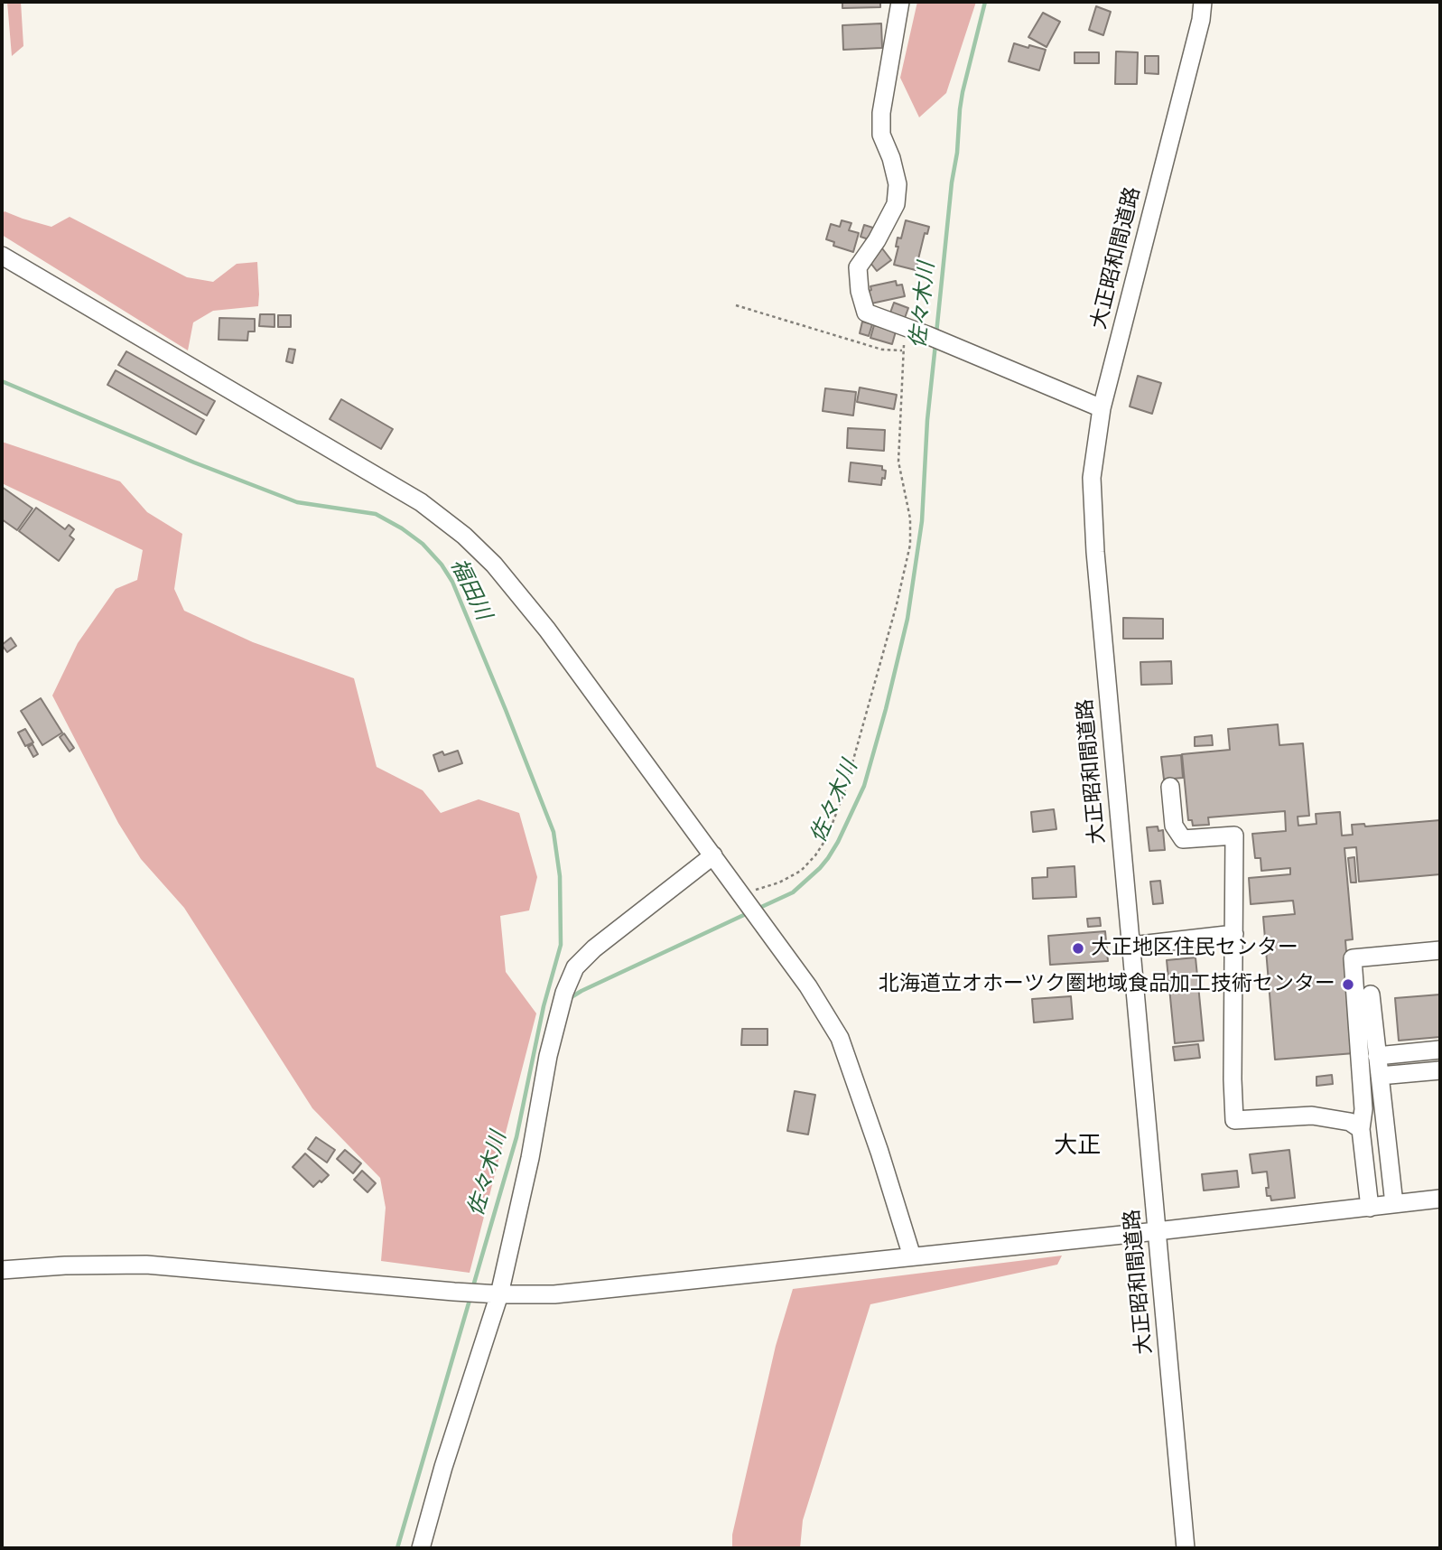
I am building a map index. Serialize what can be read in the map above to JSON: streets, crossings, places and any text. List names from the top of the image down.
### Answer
{
  "streets": {
    "street": ["大正昭和間道路"]
  },
  "districts": ["大正"],
  "water": ["佐々木川", "福田川"],
  "places": ["大正地区住民センター", "北海道立オホーツク圏地域食品加工技術センター"]
}
